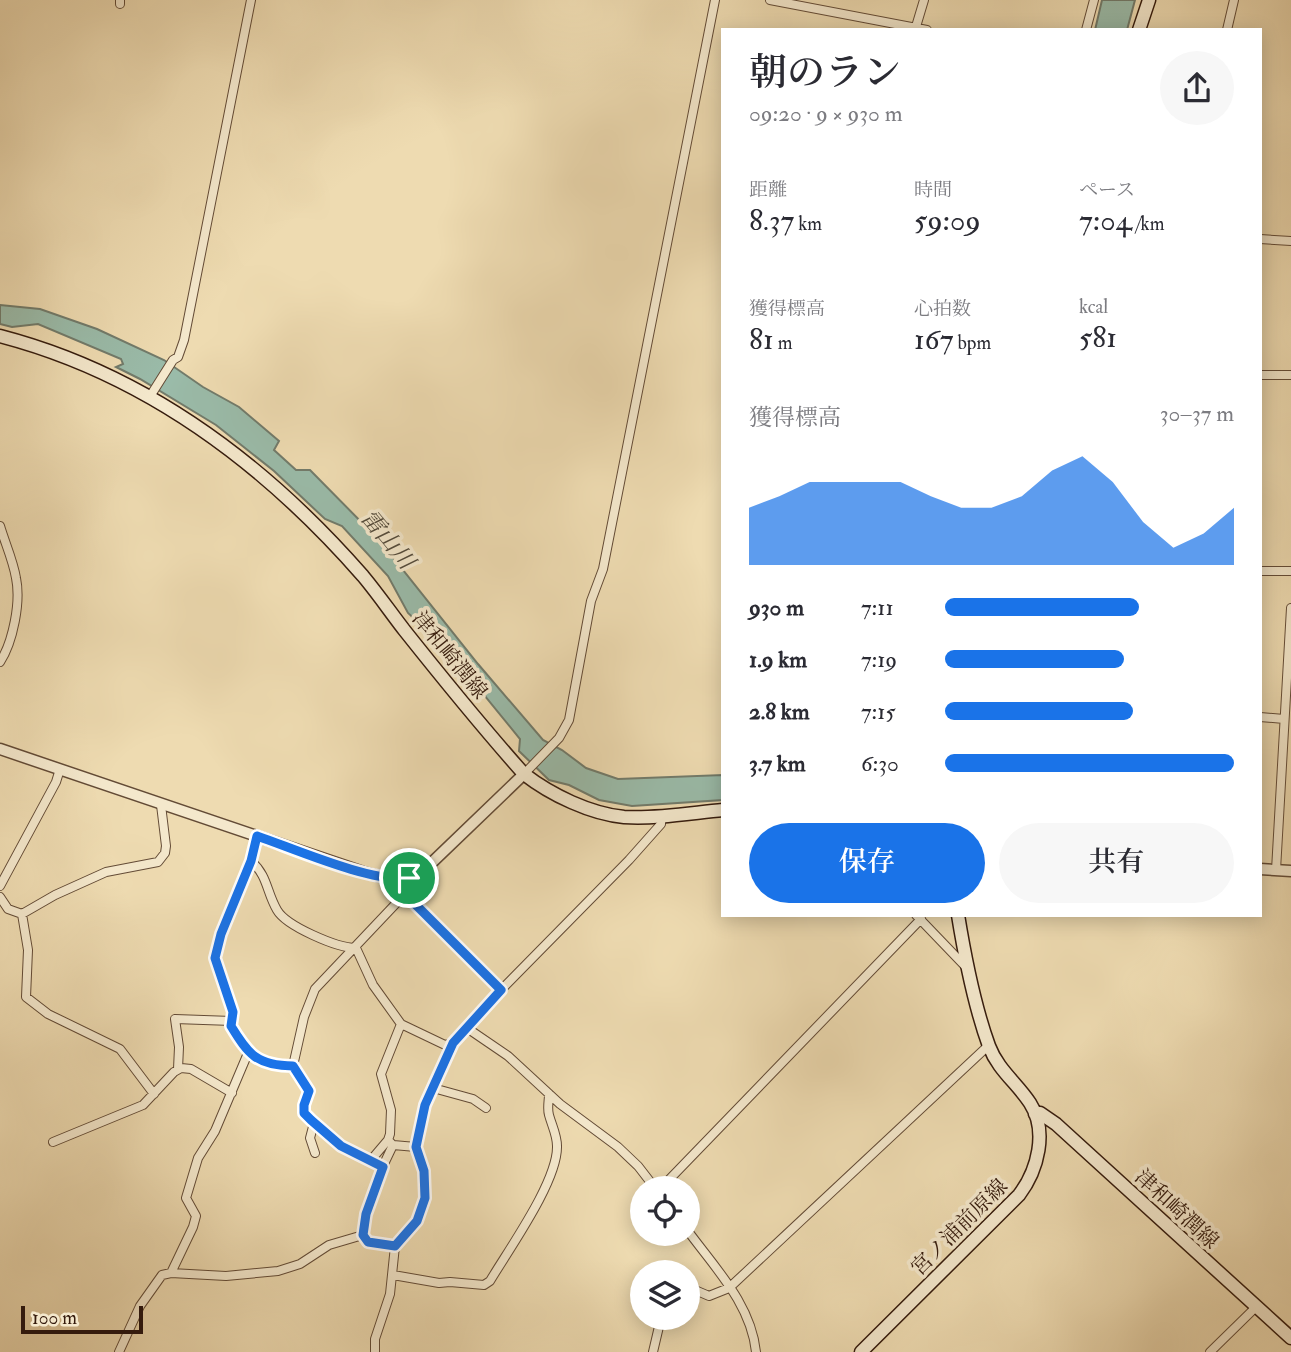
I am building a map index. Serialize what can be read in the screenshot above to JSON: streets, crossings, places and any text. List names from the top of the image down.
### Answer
{
  "streets": {
    "main road": ["津和崎潤線", "宮ノ浦前原線"]
  },
  "crossings": [
    ["津和崎潤線", "宮ノ浦前原線"]
  ],
  "water": ["雷山川"],
  "scale_bar": "100 m",
  "page": {
    "heading": ["朝のラン", "09:20 · 9 × 930 m"],
    "stats": [
      ["距離", "8.37 km"],
      ["時間", "59:09"],
      ["ペース", "7:04 /km"],
      ["獲得標高", "81 m"],
      ["心拍数", "167 bpm"],
      ["kcal", "581"]
    ],
    "chart": ["獲得標高", "30–37 m"],
    "list": [
      {
        "name": "930 m",
        "note": "7:11"
      },
      {
        "name": "1.9 km",
        "note": "7:19"
      },
      {
        "name": "2.8 km",
        "note": "7:15"
      },
      {
        "name": "3.7 km",
        "note": "6:30"
      }
    ],
    "buttons": ["保存", "共有"],
    "scale": "100 m"
  }
}
